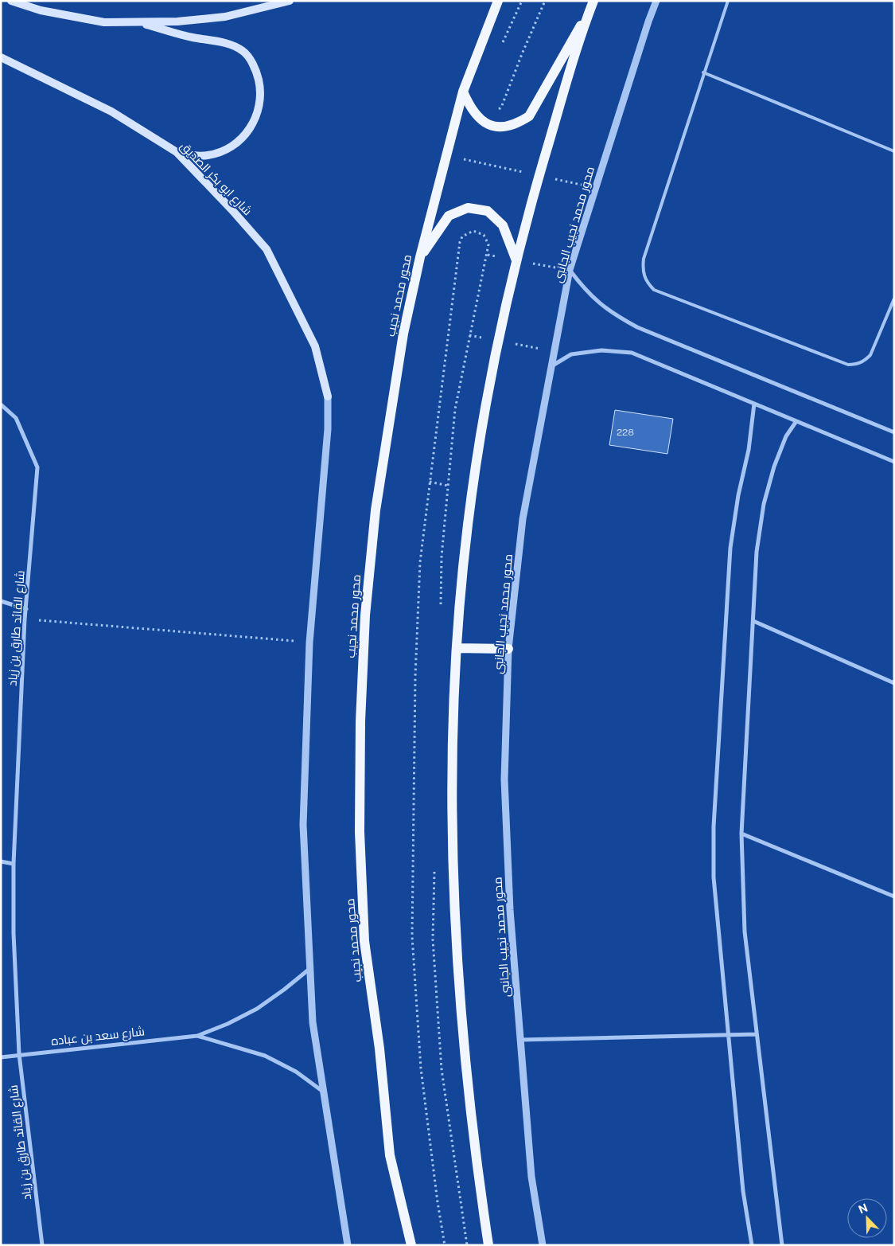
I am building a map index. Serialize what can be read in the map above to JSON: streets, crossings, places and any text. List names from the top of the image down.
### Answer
{
  "streets": {
    "main road": ["شارع ابو بكر الصديق", "محور محمد نجيب"],
    "street": ["محور محمد نجيب الجانبى", "شارع القائد طارق بن زياد", "شارع سعد بن عباده"]
  },
  "crossings": [
    ["شارع القائد طارق بن زياد", "شارع سعد بن عباده"]
  ],
  "house_numbers": ["228"],
  "north": "top left"
}
